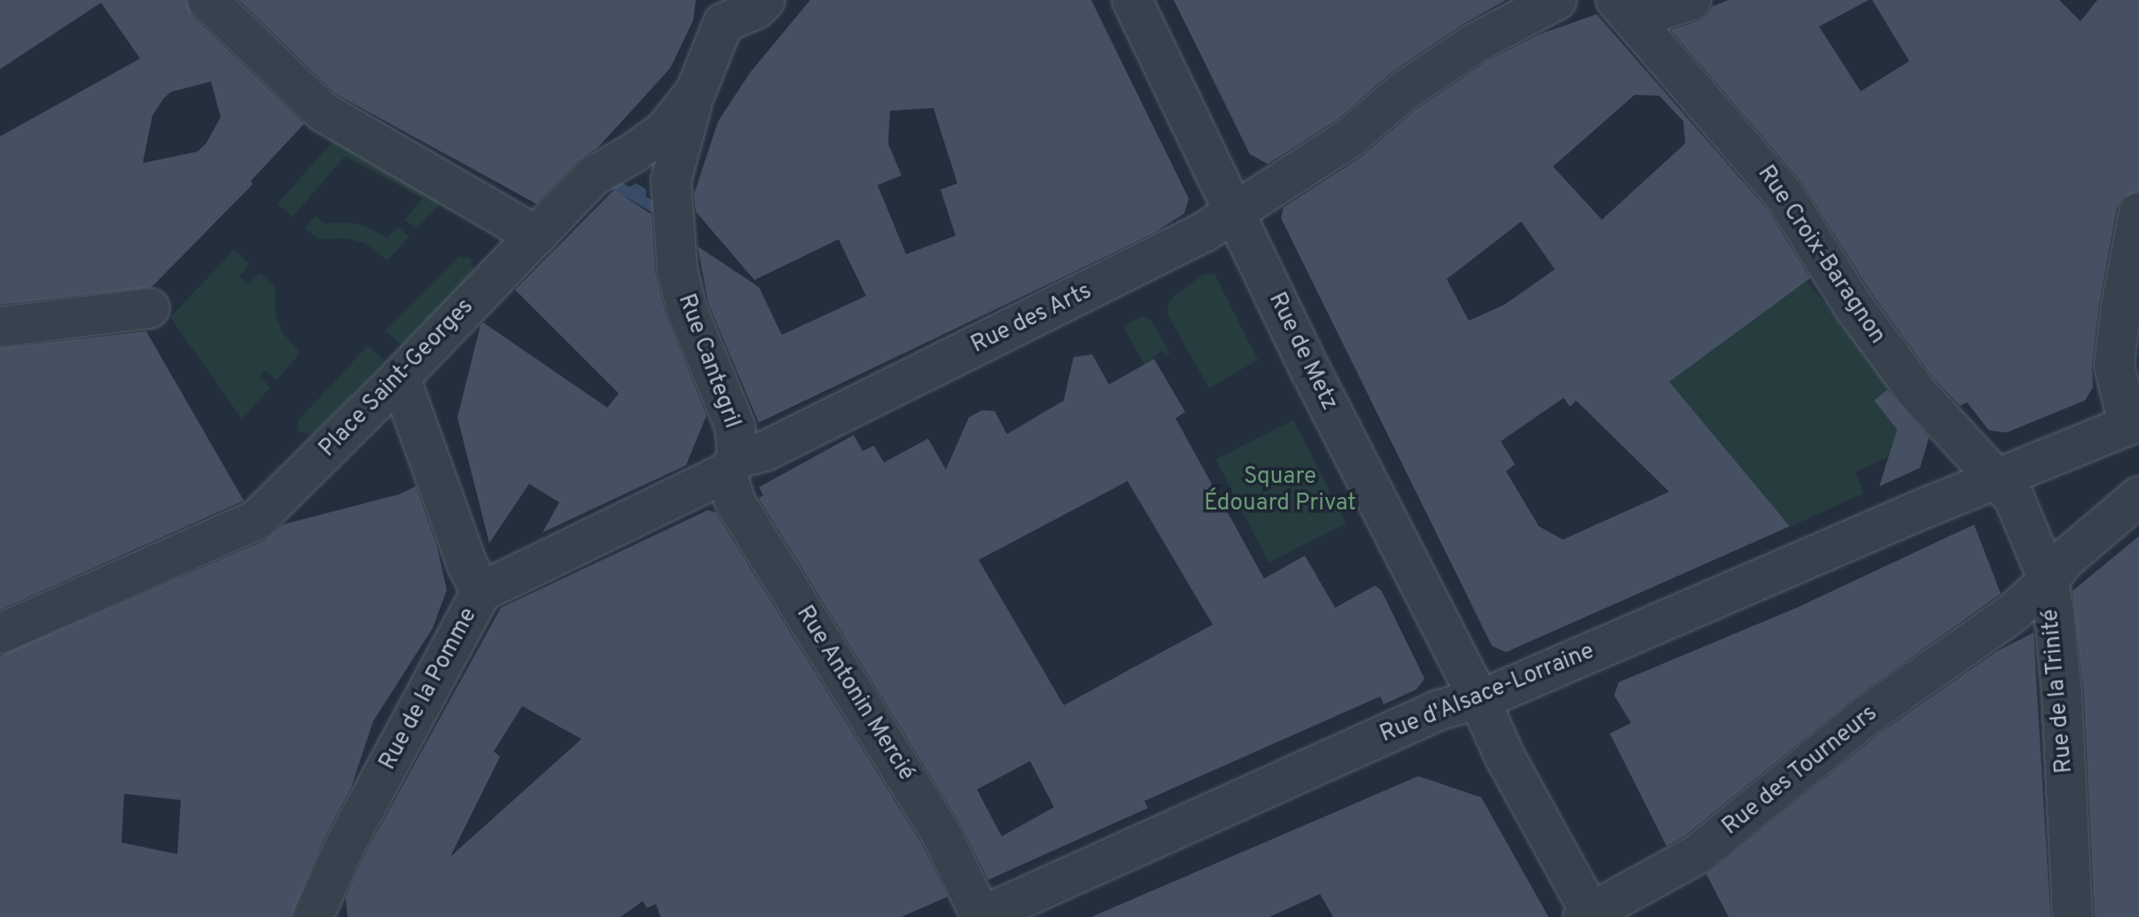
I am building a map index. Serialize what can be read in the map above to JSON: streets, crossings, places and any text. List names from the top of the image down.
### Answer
{
  "streets": {
    "street": [
      "Rue Croix-Baragnon",
      "Rue des Arts",
      "Rue de Metz",
      "Rue Cantegril",
      "Place Saint-Georges",
      "Rue de la Pomme",
      "Rue de la Trinité",
      "Rue Antonin Mercié",
      "Rue d'Alsace-Lorraine",
      "Rue des Tourneurs"
    ]
  },
  "crossings": [
    ["Rue Croix-Baragnon", "Rue de la Trinité"],
    ["Rue Croix-Baragnon", "Rue d'Alsace-Lorraine"],
    ["Rue des Arts", "Rue de Metz"],
    ["Rue des Arts", "Rue Cantegril"],
    ["Rue des Arts", "Rue de la Pomme"],
    ["Rue des Arts", "Rue Antonin Mercié"],
    ["Rue de Metz", "Rue d'Alsace-Lorraine"],
    ["Rue de Metz", "Rue des Tourneurs"],
    ["Rue Cantegril", "Place Saint-Georges"],
    ["Rue Cantegril", "Rue Antonin Mercié"],
    ["Place Saint-Georges", "Rue de la Pomme"],
    ["Rue de la Trinité", "Rue d'Alsace-Lorraine"],
    ["Rue de la Trinité", "Rue des Tourneurs"],
    ["Rue Antonin Mercié", "Rue d'Alsace-Lorraine"]
  ],
  "parks": ["Square Édouard Privat"]
}
